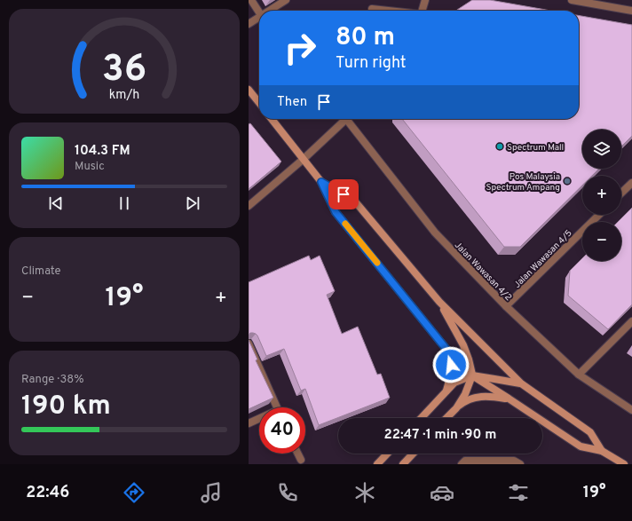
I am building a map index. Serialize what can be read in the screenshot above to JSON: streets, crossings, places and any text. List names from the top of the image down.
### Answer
{
  "streets": {
    "street": ["Jalan Wawasan 4/5", "Jalan Wawasan 4/2"]
  },
  "crossings": [
    ["Jalan Wawasan 4/5", "Jalan Wawasan 4/2"]
  ],
  "places": ["Spectrum Mall", "Pos Malaysia Spectrum Ampang"],
  "page": {
    "turn": ["80 m", "Turn right"],
    "then": "Then",
    "map_buttons": ["+", "−"],
    "song": ["104.3 FM", "Music"],
    "tile": [
      "Climate",
      ["Range · 38%", "190 km"]
    ],
    "heat": ["−", "19°", "+"],
    "limit": "40",
    "trip": "22:47 · 1 min · 90 m",
    "tabs": ["22:46", "19°"],
    "gauge": ["36", "km/h"]
  }
}
